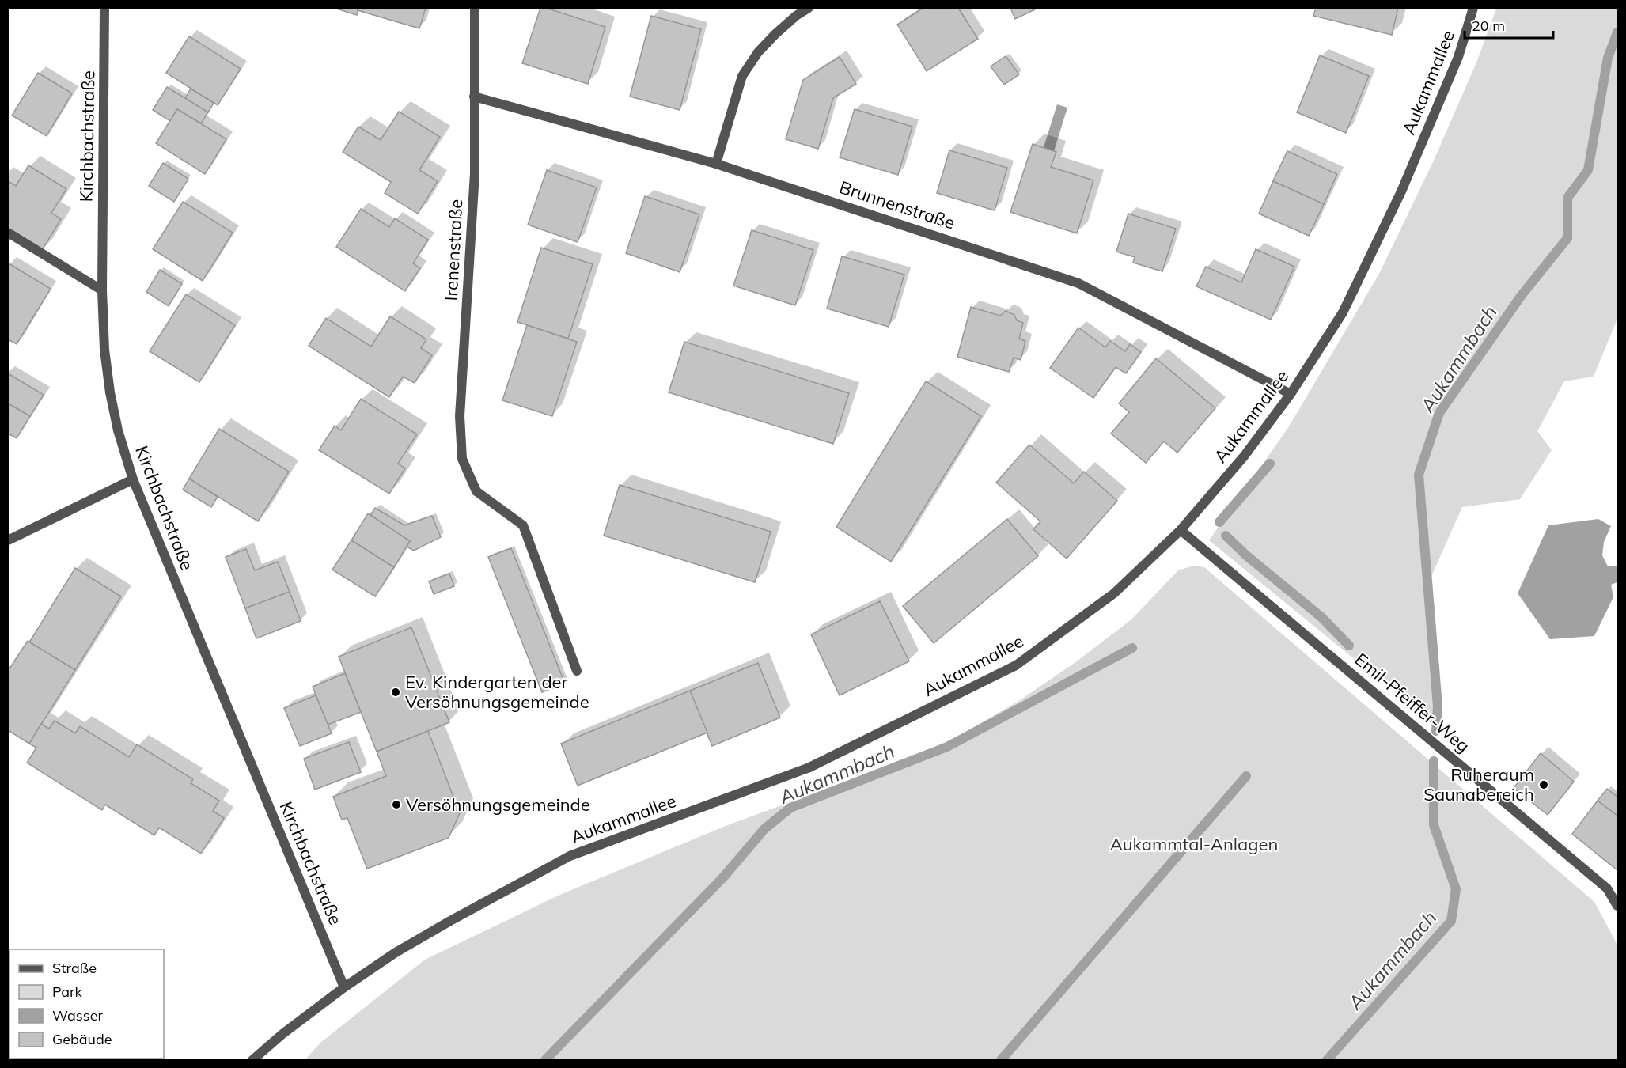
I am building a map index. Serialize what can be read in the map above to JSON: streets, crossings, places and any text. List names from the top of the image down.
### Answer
{
  "streets": {
    "street": [
      "Aukammallee",
      "Kirchbachstraße",
      "Brunnenstraße",
      "Irenenstraße",
      "Emil-Pfeiffer-Weg"
    ]
  },
  "crossings": [
    ["Aukammallee", "Kirchbachstraße"],
    ["Aukammallee", "Brunnenstraße"],
    ["Aukammallee", "Emil-Pfeiffer-Weg"],
    ["Brunnenstraße", "Irenenstraße"]
  ],
  "water": ["Aukammbach"],
  "parks": ["Aukammtal-Anlagen"],
  "places": ["Ev. Kindergarten der Versöhnungsgemeinde", "Ruheraum Saunabereich", "Versöhnungsgemeinde"],
  "legend": [
    "Straße",
    "Park",
    "Wasser",
    "Gebäude"
  ],
  "scale_bar": "20 m"
}
